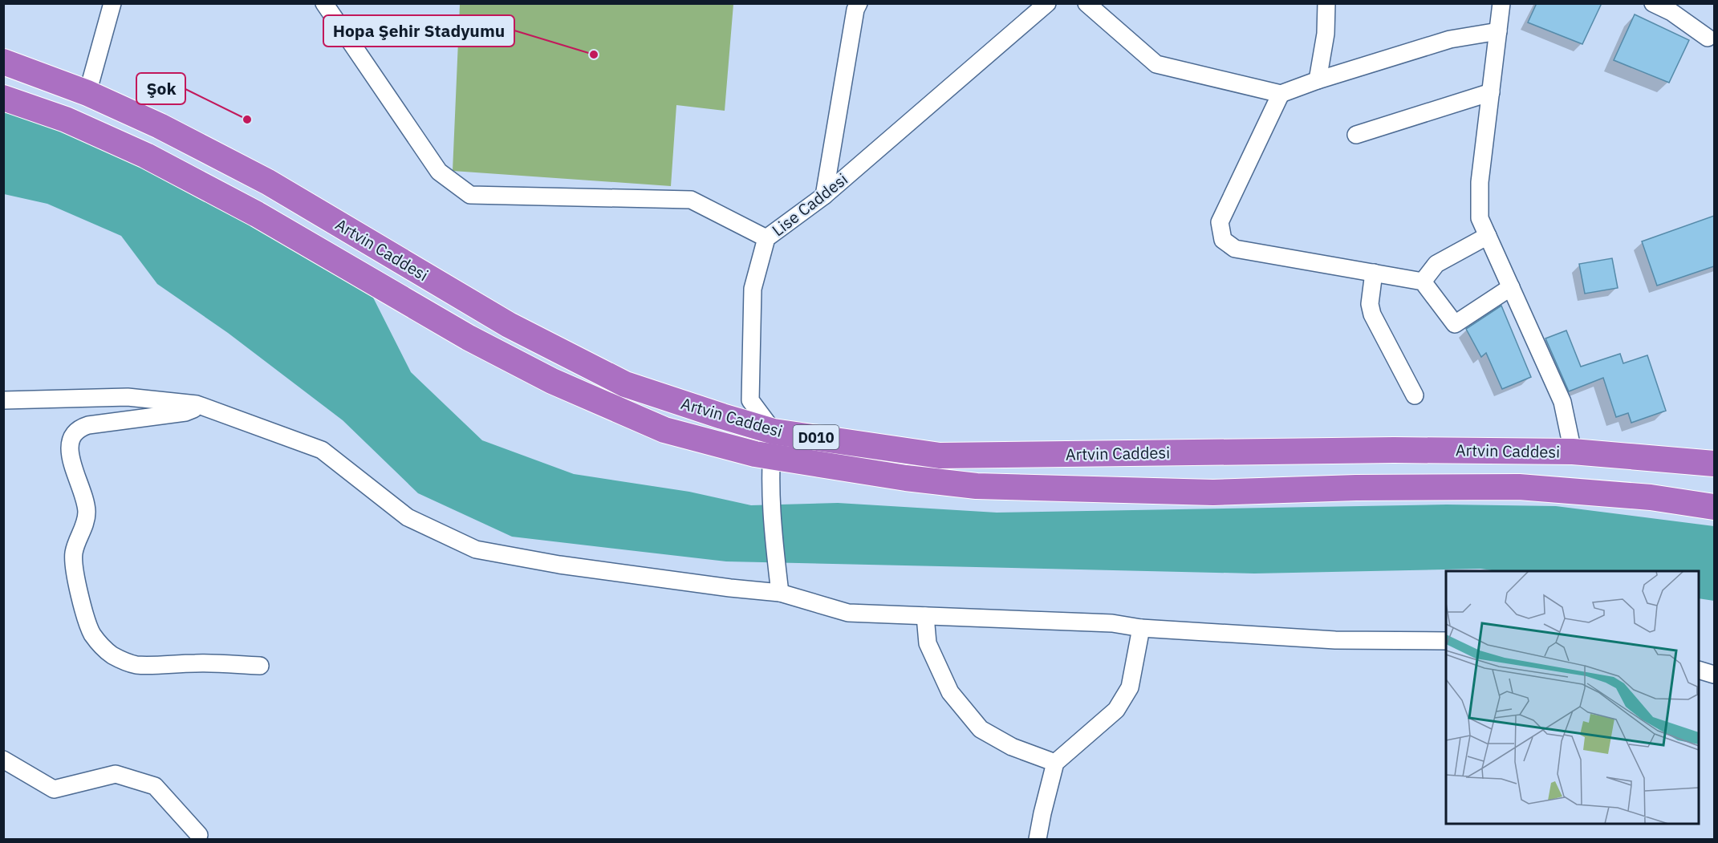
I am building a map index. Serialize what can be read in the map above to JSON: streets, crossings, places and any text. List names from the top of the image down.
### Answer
{
  "streets": {
    "highway": ["Artvin Caddesi", "D010"],
    "street": ["Lise Caddesi"]
  },
  "crossings": [
    ["Lise Caddesi", "Artvin Caddesi"]
  ],
  "places": ["Hopa Şehir Stadyumu", "Şok"]
}
